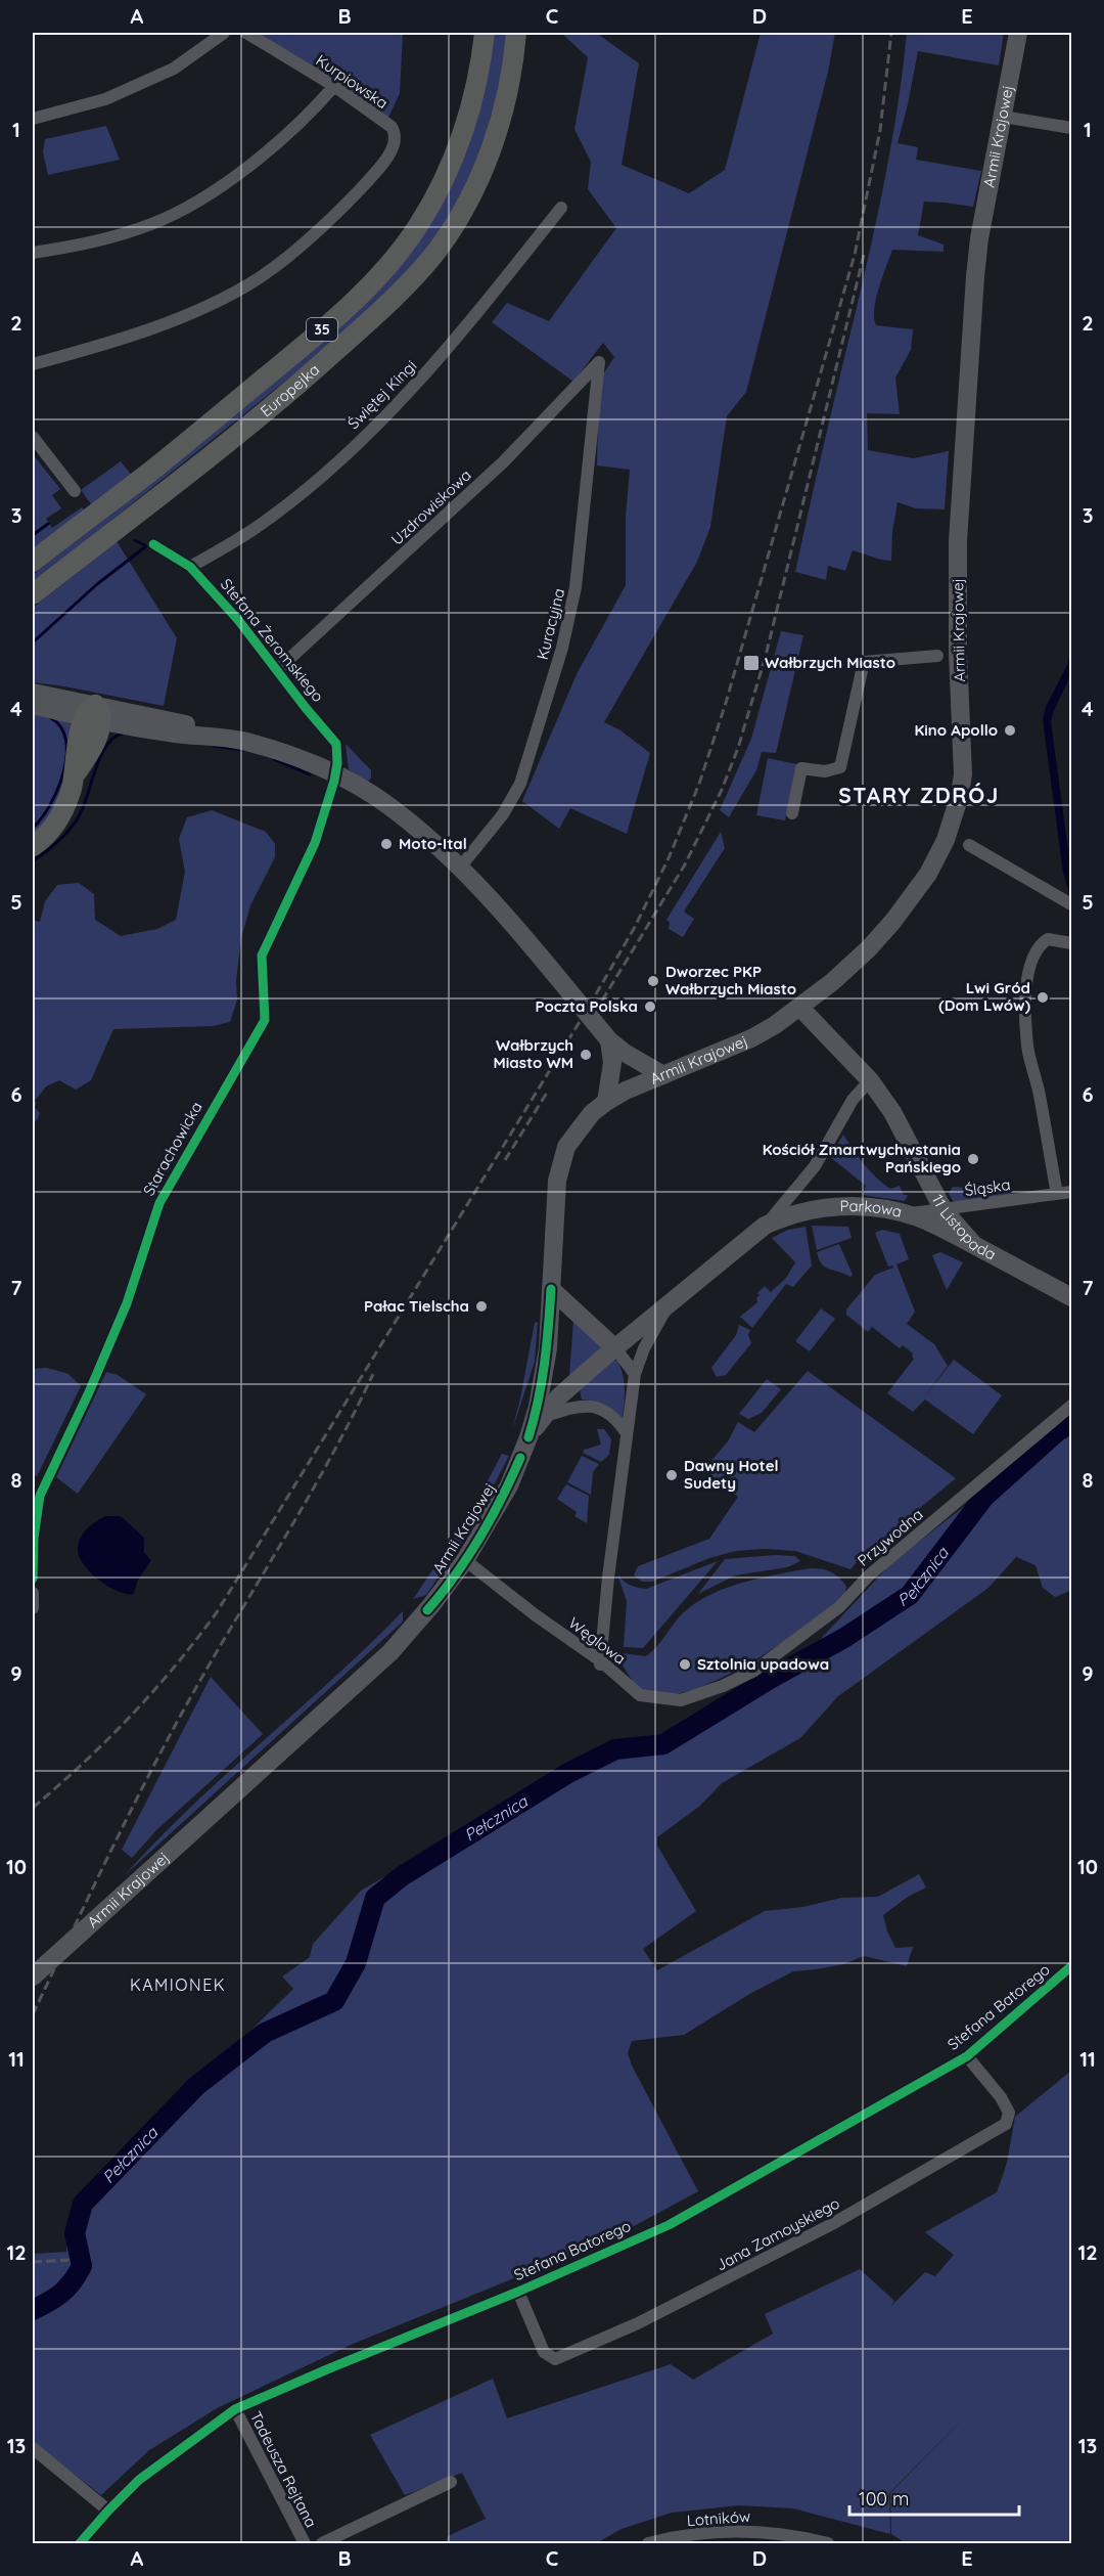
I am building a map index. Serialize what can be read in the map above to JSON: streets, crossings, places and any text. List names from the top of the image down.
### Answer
{
  "streets": {
    "main road": [
      "Armii Krajowej",
      "35",
      "Europejka",
      "Parkowa",
      "11 Listopada"
    ],
    "street": [
      "Kurpiowska",
      "Świętej Kingi",
      "Uzdrowiskowa",
      "Kuracyjna",
      "Stefana Żeromskiego",
      "Starachowicka",
      "Śląska",
      "Przywodna",
      "Węglowa",
      "Stefana Batorego",
      "Jana Zamoyskiego",
      "Tadeusza Rejtana",
      "Lotników"
    ]
  },
  "crossings": [
    ["Armii Krajowej", "Parkowa"],
    ["Armii Krajowej", "11 Listopada"],
    ["Armii Krajowej", "Węglowa"],
    ["Świętej Kingi", "Stefana Żeromskiego"],
    ["Uzdrowiskowa", "Kuracyjna"],
    ["Uzdrowiskowa", "Stefana Żeromskiego"],
    ["Stefana Żeromskiego", "Starachowicka"],
    ["Śląska", "Parkowa"],
    ["Śląska", "11 Listopada"],
    ["Parkowa", "11 Listopada"],
    ["Przywodna", "Węglowa"],
    ["Stefana Batorego", "Jana Zamoyskiego"],
    ["Stefana Batorego", "Tadeusza Rejtana"]
  ],
  "districts": ["STARY ZDRÓJ", "KAMIONEK"],
  "water": ["Pełcznica"],
  "places": {
    "transit": ["Wałbrzych Miasto"],
    "other": [
      "Kino Apollo",
      "Moto-Ital",
      "Dworzec PKP Wałbrzych Miasto",
      "Lwi Gród (Dom Lwów)",
      "Poczta Polska",
      "Wałbrzych Miasto WM",
      "Kościół Zmartwychwstania Pańskiego",
      "Pałac Tielscha",
      "Dawny Hotel Sudety",
      "Sztolnia upadowa"
    ]
  },
  "scale_bar": "100 m",
  "grid": {
    "columns": [
      "A",
      "B",
      "C",
      "D",
      "E"
    ],
    "rows": [
      "1",
      "2",
      "3",
      "4",
      "5",
      "6",
      "7",
      "8",
      "9",
      "10",
      "11",
      "12",
      "13"
    ]
  }
}
